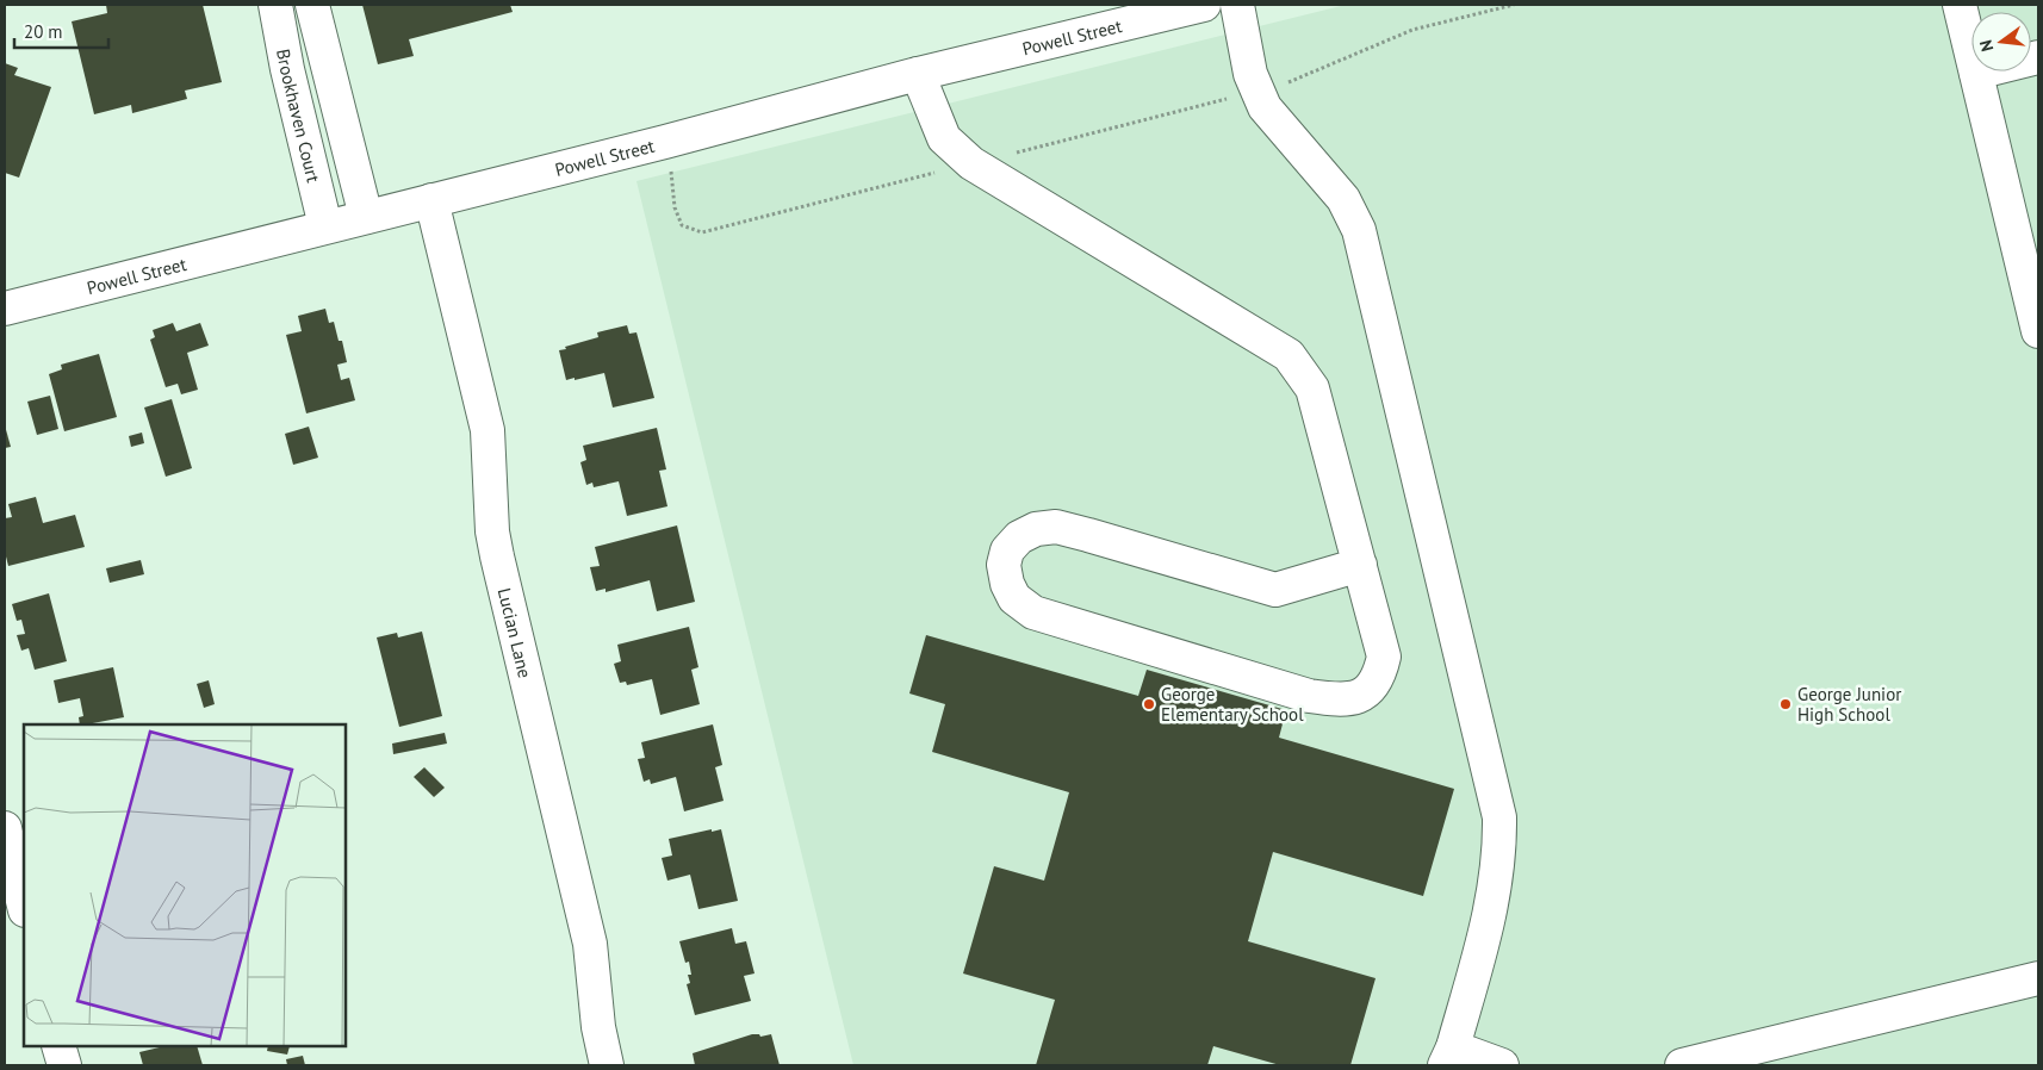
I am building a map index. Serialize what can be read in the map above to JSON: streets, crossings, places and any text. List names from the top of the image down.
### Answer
{
  "streets": {
    "street": ["Powell Street", "Brookhaven Court", "Lucian Lane"]
  },
  "crossings": [
    ["Powell Street", "Brookhaven Court"],
    ["Powell Street", "Lucian Lane"]
  ],
  "places": ["George Elementary School", "George Junior High School"],
  "scale_bar": "20 m",
  "north": "left"
}
